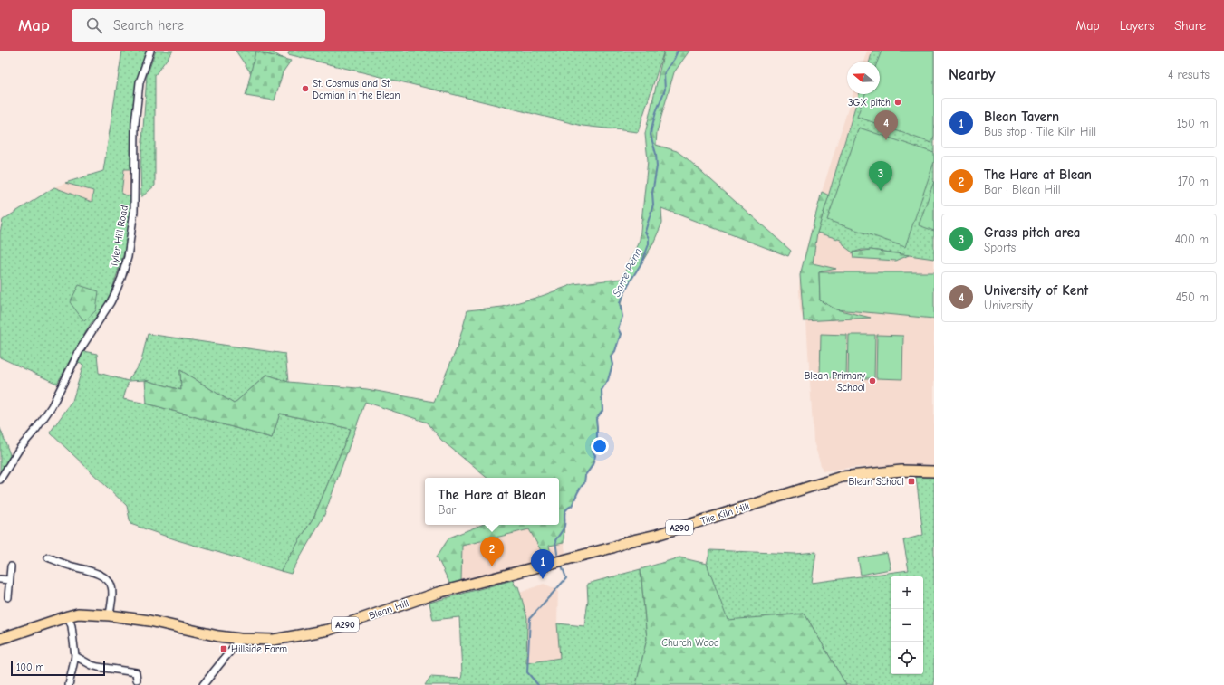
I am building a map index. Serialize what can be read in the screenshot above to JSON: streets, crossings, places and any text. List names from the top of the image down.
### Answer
{
  "streets": {
    "main road": ["Tile Kiln Hill", "A290", "Blean Hill"],
    "street": ["Tyler Hill Road"]
  },
  "crossings": [
    ["Tile Kiln Hill", "Blean Hill"],
    ["A290", "Blean Hill"]
  ],
  "water": ["Sarre Penn"],
  "parks": ["Church Wood"],
  "places": {
    "other": ["St. Cosmus and St. Damian in the Blean", "3GX pitch", "Blean Primary School"],
    "transit": ["Blean School", "Hillside Farm"]
  },
  "scale_bar": "100 m",
  "north": "left",
  "page": {
    "header": "Map",
    "search": "Search here",
    "nav": ["Map", "Layers", "Share"],
    "heading": ["Nearby", "4 results"],
    "list": [
      {
        "mark": "1",
        "name": "Blean Tavern",
        "note": "Bus stop · Tile Kiln Hill",
        "value": "150 m"
      },
      {
        "mark": "2",
        "name": "The Hare at Blean",
        "note": "Bar · Blean Hill",
        "value": "170 m"
      },
      {
        "mark": "3",
        "name": "Grass pitch area",
        "note": "Sports",
        "value": "400 m"
      },
      {
        "mark": "4",
        "name": "University of Kent",
        "note": "University",
        "value": "450 m"
      }
    ],
    "pins": [
      "4",
      "3",
      "2",
      "1"
    ],
    "popup": ["The Hare at Blean", "Bar"],
    "map_buttons": ["+", "−"],
    "scale": "100 m"
  }
}
